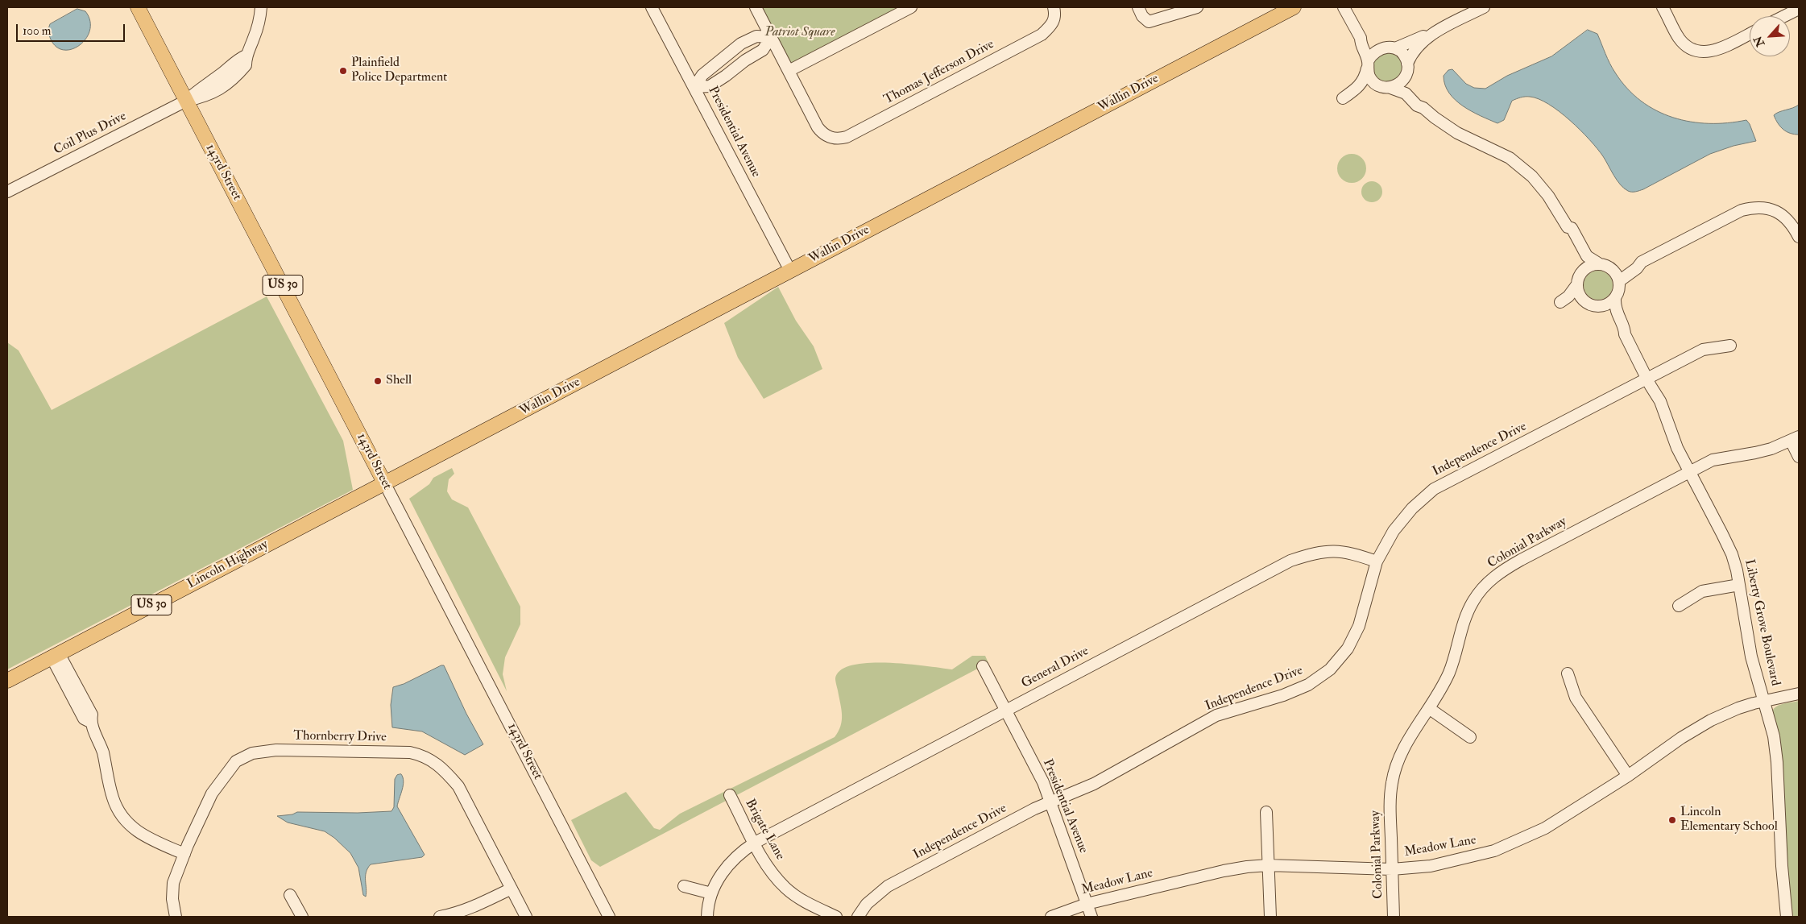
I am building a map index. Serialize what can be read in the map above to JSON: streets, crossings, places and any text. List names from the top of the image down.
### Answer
{
  "streets": {
    "main road": [
      "Wallin Drive",
      "143rd Street",
      "US 30",
      "Lincoln Highway"
    ],
    "street": [
      "Thomas Jefferson Drive",
      "Presidential Avenue",
      "Coil Plus Drive",
      "Independence Drive",
      "Colonial Parkway",
      "Liberty Grove Boulevard",
      "General Drive",
      "Thornberry Drive",
      "Brigate Lane",
      "Meadow Lane"
    ]
  },
  "crossings": [
    ["Wallin Drive", "Presidential Avenue"],
    ["Wallin Drive", "143rd Street"],
    ["Wallin Drive", "Lincoln Highway"],
    ["Presidential Avenue", "Independence Drive"],
    ["Presidential Avenue", "General Drive"],
    ["Presidential Avenue", "Meadow Lane"],
    ["Coil Plus Drive", "143rd Street"],
    ["143rd Street", "Lincoln Highway"],
    ["Independence Drive", "Liberty Grove Boulevard"],
    ["Independence Drive", "General Drive"],
    ["Colonial Parkway", "Liberty Grove Boulevard"],
    ["Colonial Parkway", "Meadow Lane"],
    ["Liberty Grove Boulevard", "Meadow Lane"],
    ["General Drive", "Brigate Lane"]
  ],
  "parks": ["Patriot Square"],
  "places": ["Plainfield Police Department", "Shell", "Lincoln Elementary School"],
  "scale_bar": "100 m",
  "north": "bottom left"
}
